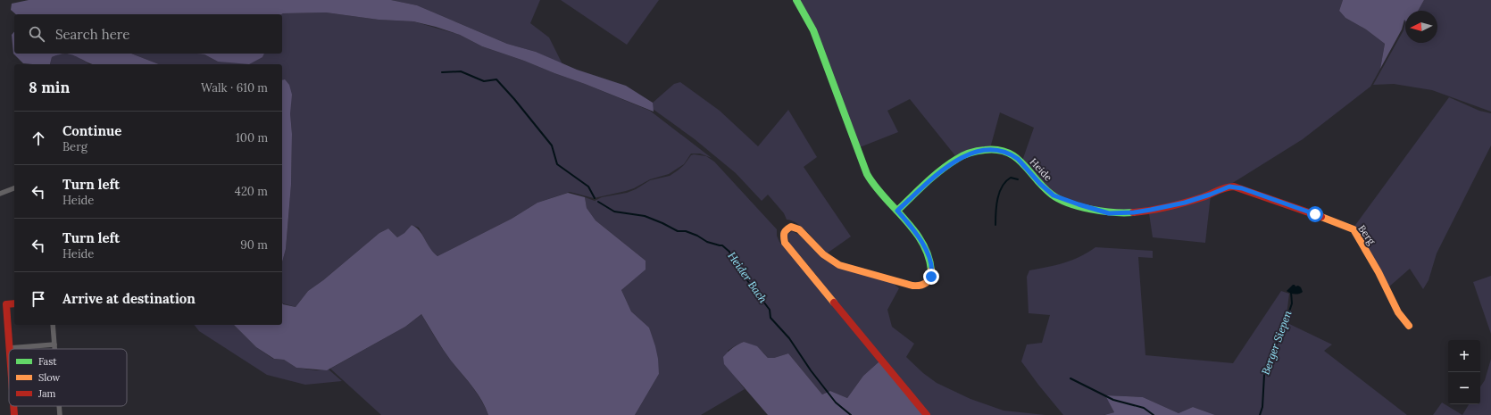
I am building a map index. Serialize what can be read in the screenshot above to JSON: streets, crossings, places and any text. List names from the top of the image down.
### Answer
{
  "streets": {
    "street": ["Heide", "Berg"]
  },
  "crossings": [
    ["Heide", "Berg"]
  ],
  "water": ["Heider Bach", "Berger Siepen"],
  "legend": ["Fast", "Slow", "Jam"],
  "north": "left",
  "page": {
    "search": "Search here",
    "heading": ["8 min", "Walk · 610 m"],
    "list": [
      ["Continue", "Berg", "100 m"],
      ["Turn left", "Heide", "420 m"],
      ["Turn left", "Heide", "90 m"],
      "Arrive at destination"
    ],
    "map_buttons": ["+", "−"]
  }
}
